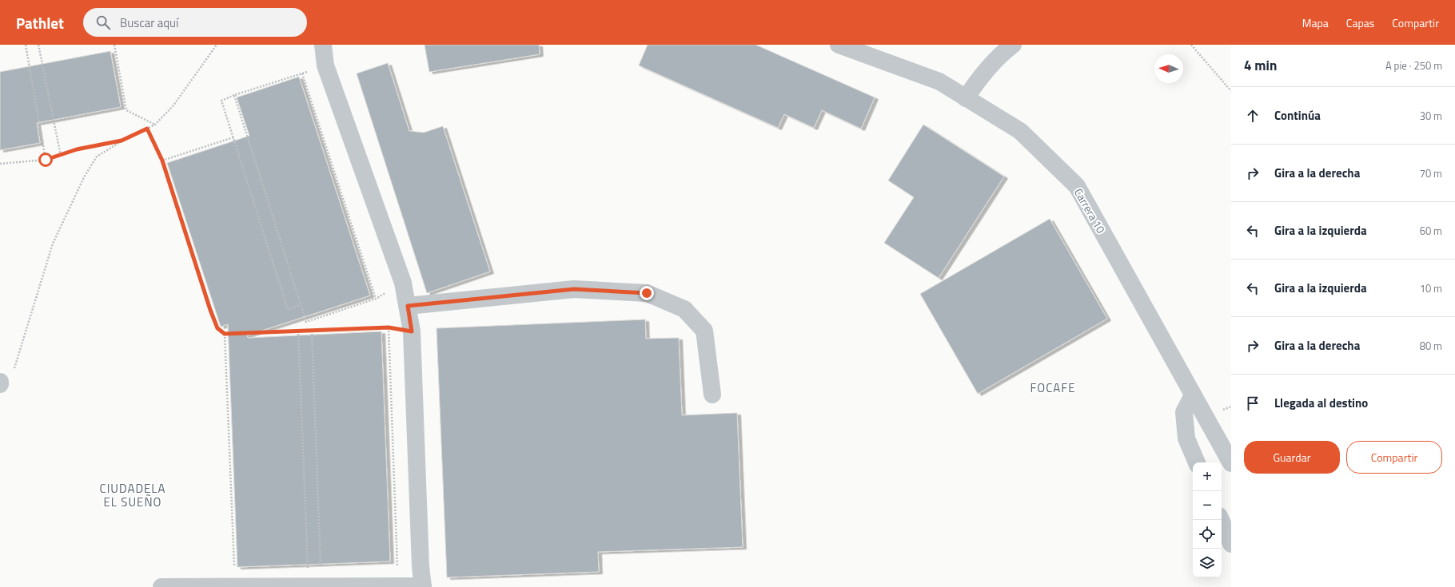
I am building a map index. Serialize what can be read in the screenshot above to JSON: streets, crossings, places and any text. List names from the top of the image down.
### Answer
{
  "streets": {
    "street": ["Carrera 10"]
  },
  "districts": ["FOCAFE", "CIUDADELA EL SUEÑO"],
  "north": "left",
  "page": {
    "header": "Pathlet",
    "search": "Buscar aquí",
    "nav": ["Mapa", "Capas", "Compartir"],
    "heading": ["4 min", "A pie · 250 m"],
    "list": [
      ["Continúa", "30 m"],
      ["Gira a la derecha", "70 m"],
      ["Gira a la izquierda", "60 m"],
      ["Gira a la izquierda", "10 m"],
      ["Gira a la derecha", "80 m"],
      "Llegada al destino"
    ],
    "buttons": ["Guardar", "Compartir"],
    "map_buttons": ["+", "−"]
  }
}
